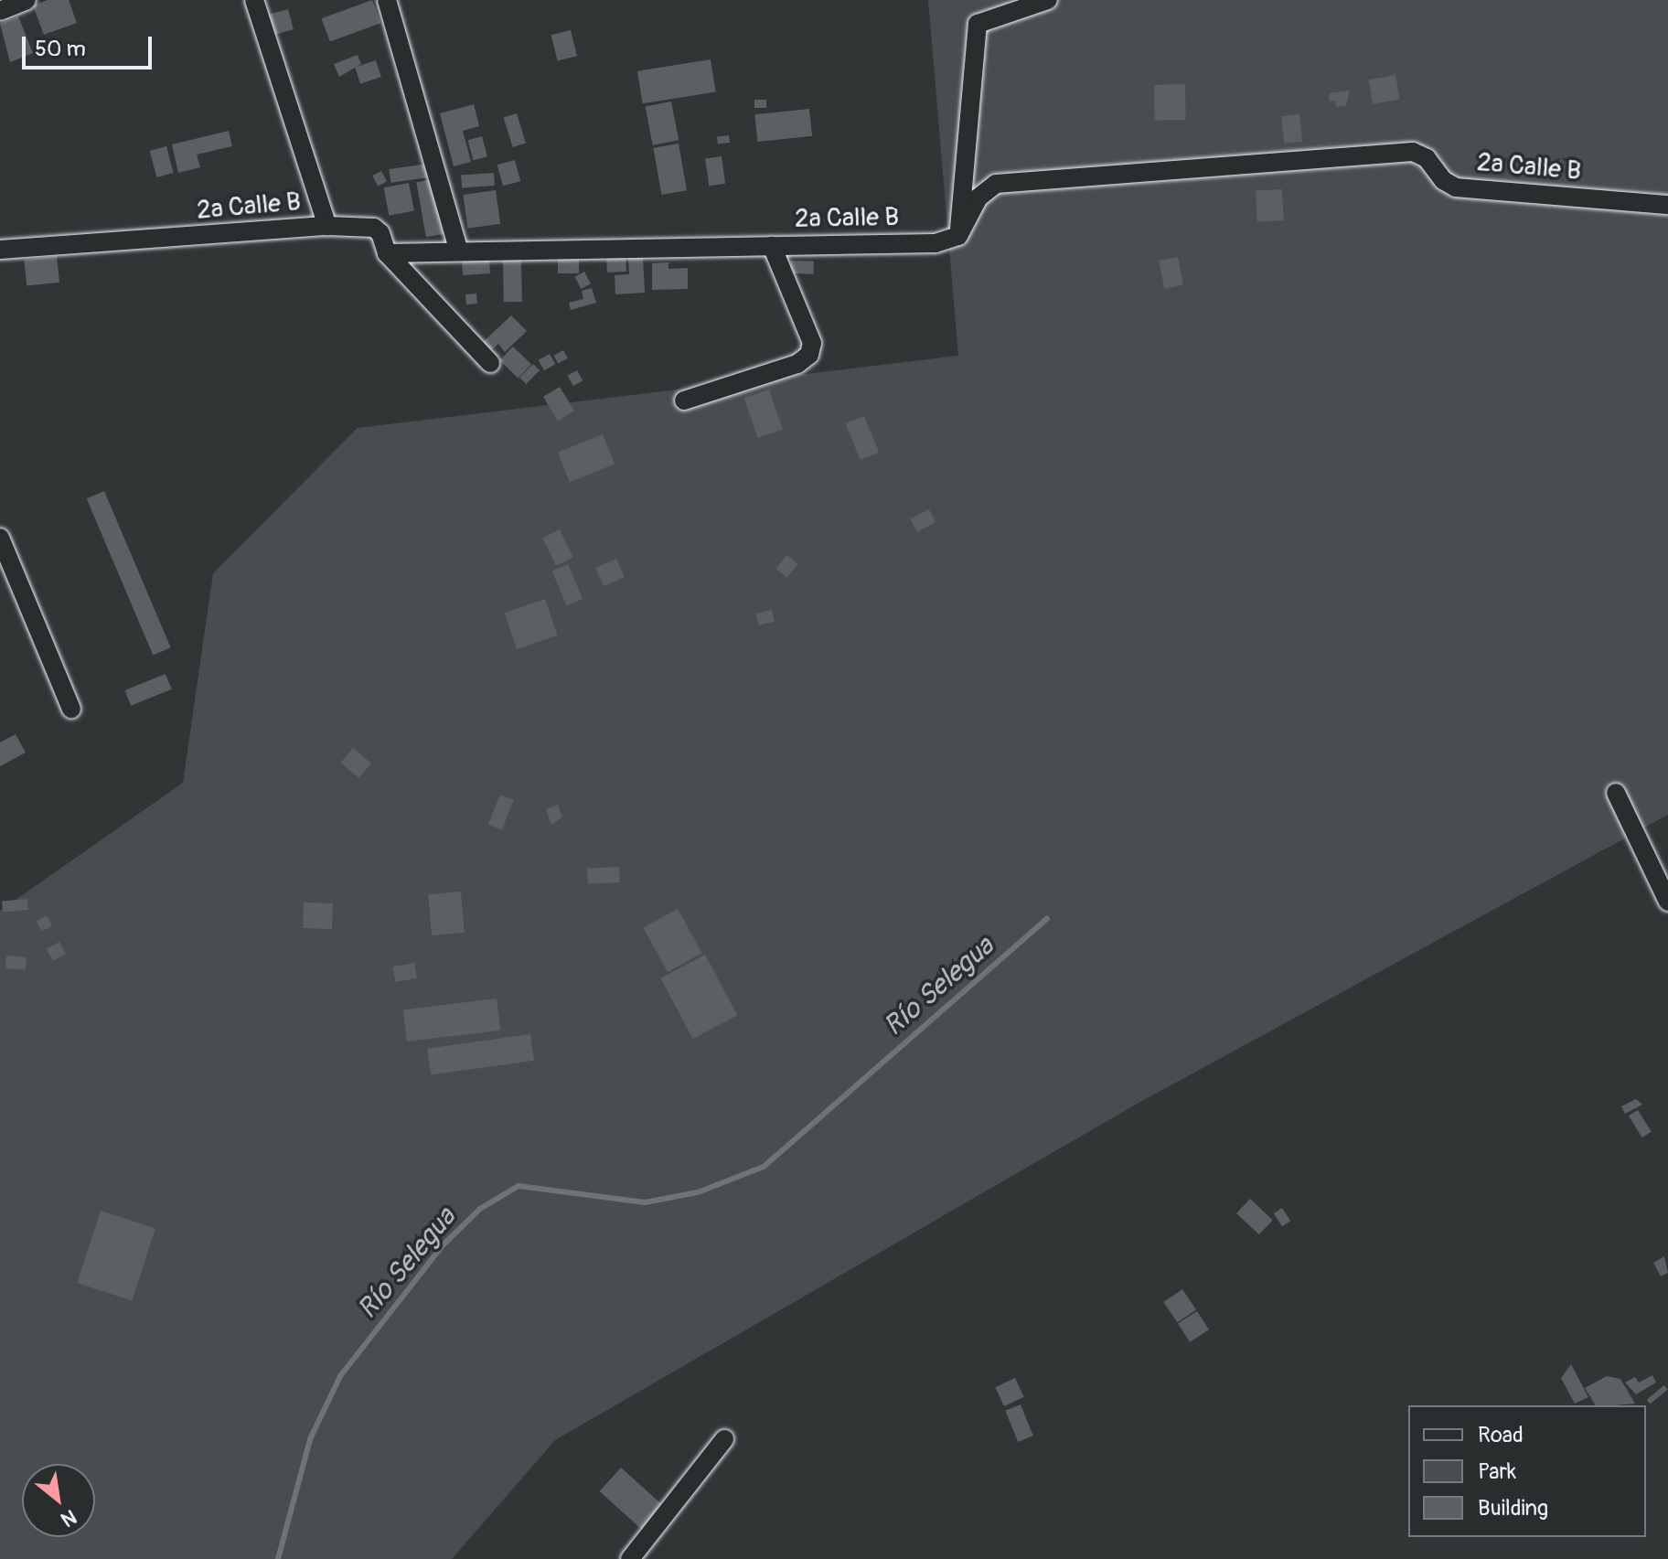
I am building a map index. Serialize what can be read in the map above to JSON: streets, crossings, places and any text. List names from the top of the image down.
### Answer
{
  "streets": {
    "street": ["2a Calle B"]
  },
  "water": ["Río Selegua"],
  "legend": ["Road", "Park", "Building"],
  "scale_bar": "50 m",
  "north": "bottom right"
}
